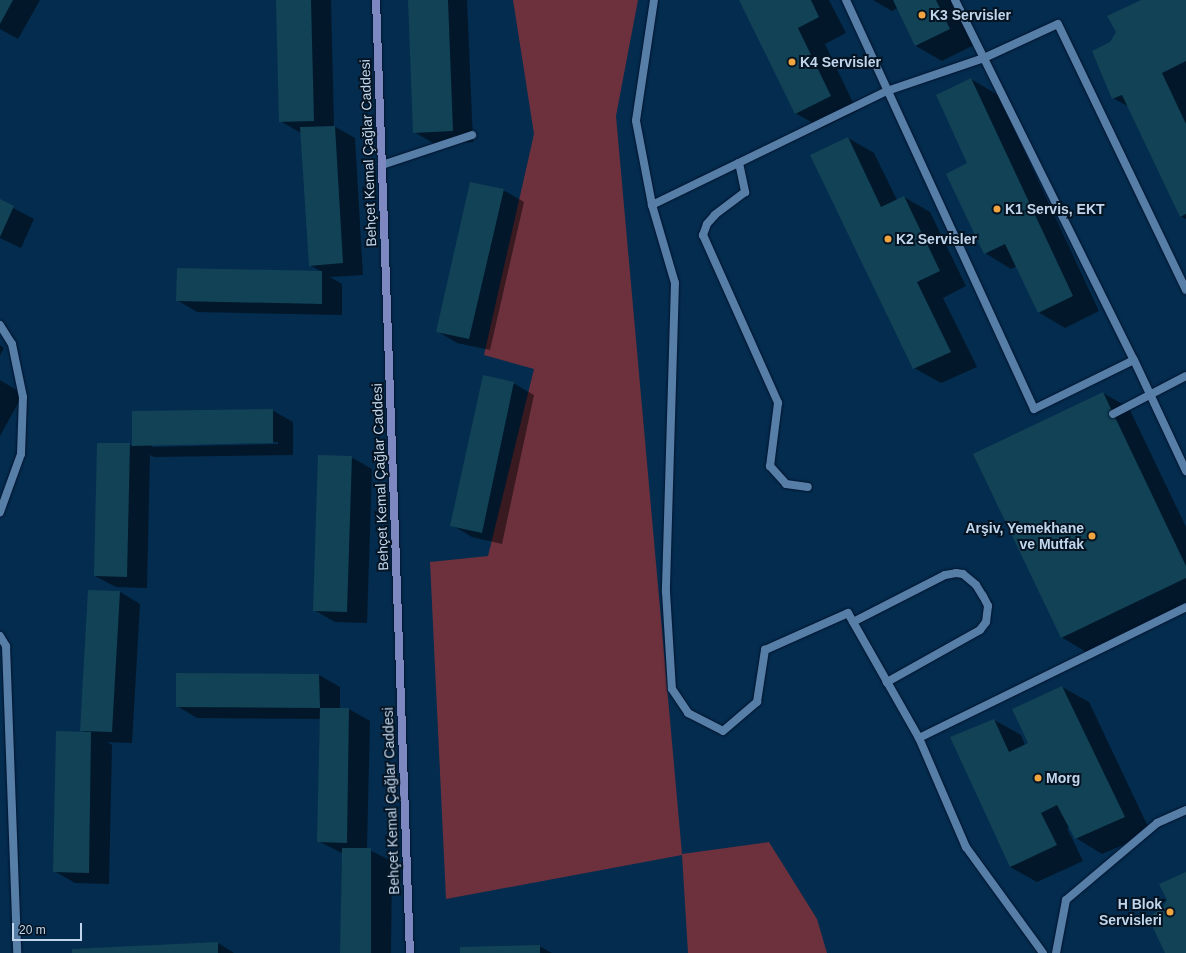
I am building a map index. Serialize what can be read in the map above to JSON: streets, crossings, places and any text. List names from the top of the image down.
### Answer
{
  "streets": {
    "main road": ["Behçet Kemal Çağlar Caddesi"]
  },
  "places": [
    "K3 Servisler",
    "K4 Servisler",
    "K1 Servis, EKT",
    "K2 Servisler",
    "Arşiv, Yemekhane ve Mutfak",
    "Morg",
    "H Blok Servisleri"
  ],
  "scale_bar": "20 m"
}
